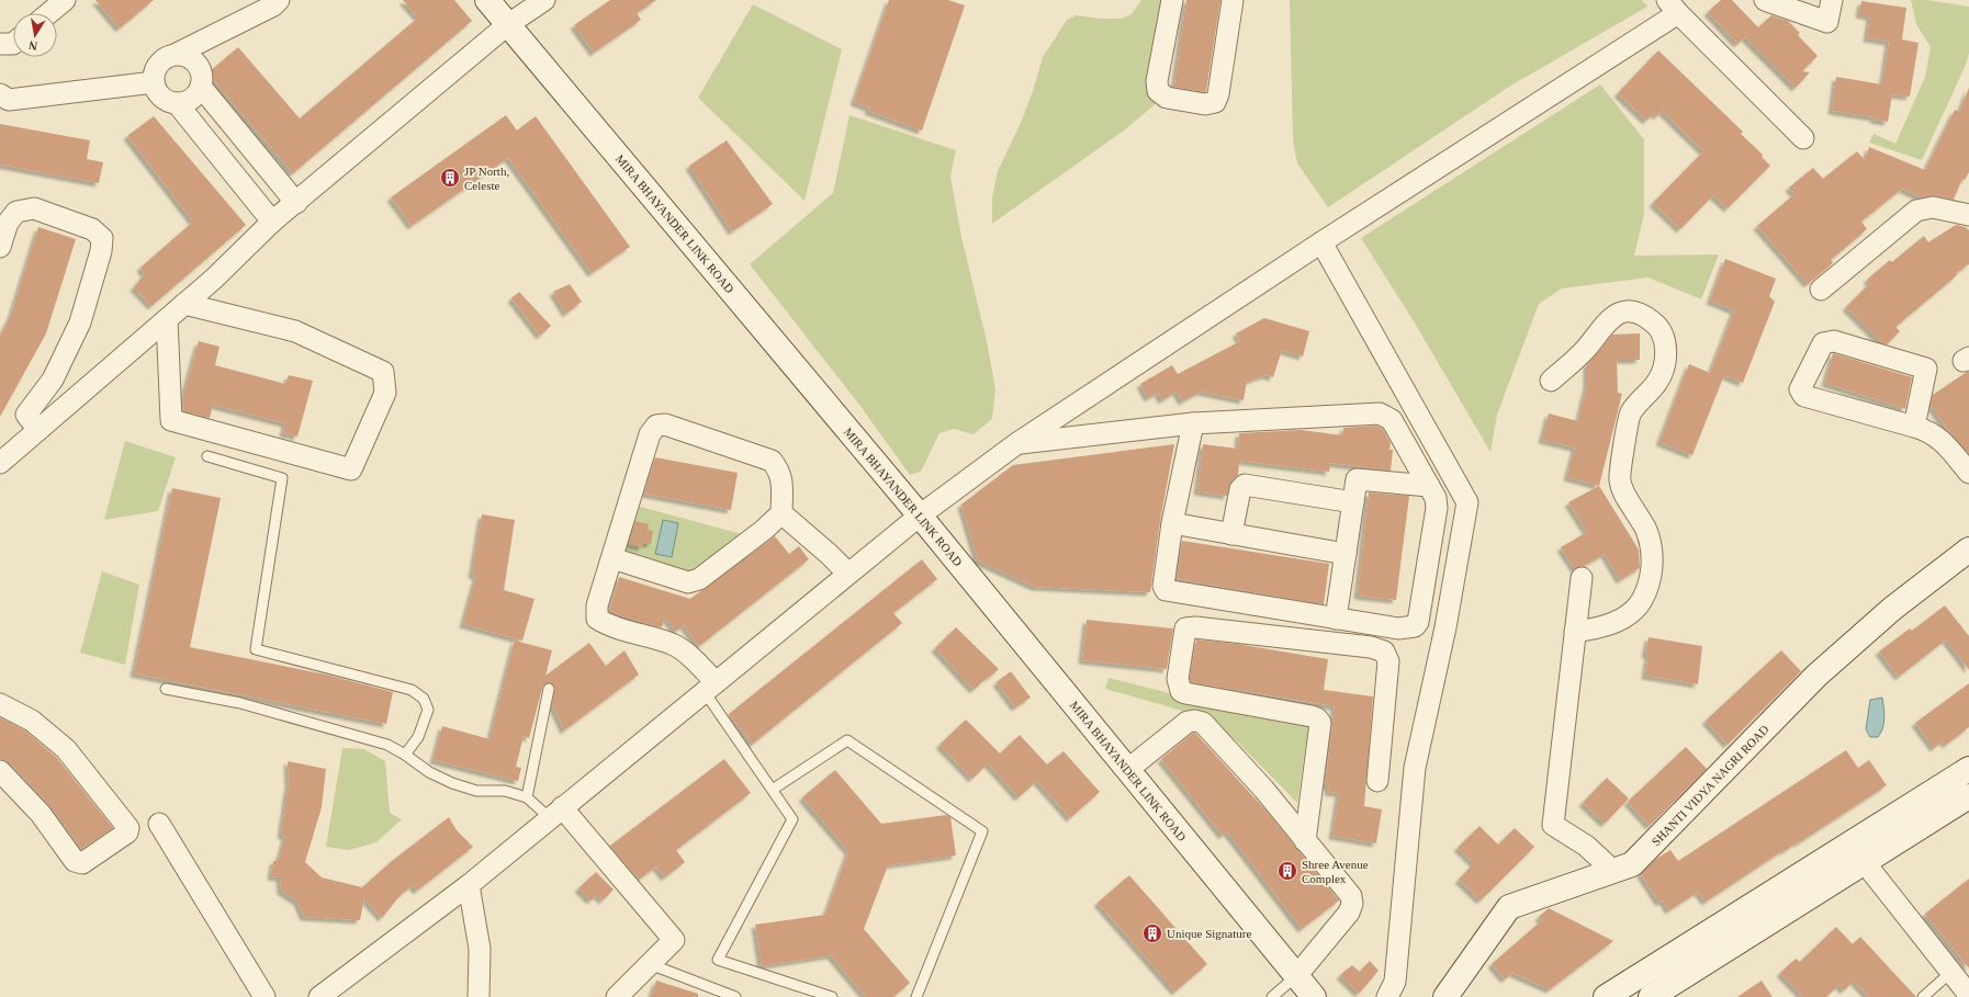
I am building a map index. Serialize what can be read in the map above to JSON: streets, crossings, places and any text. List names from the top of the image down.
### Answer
{
  "streets": {
    "street": ["MIRA BHAYANDER LINK ROAD", "SHANTI VIDYA NAGRI ROAD"]
  },
  "places": {
    "building": ["JP North, Celeste", "Shree Avenue Complex", "Unique Signature"]
  },
  "north": "bottom"
}
